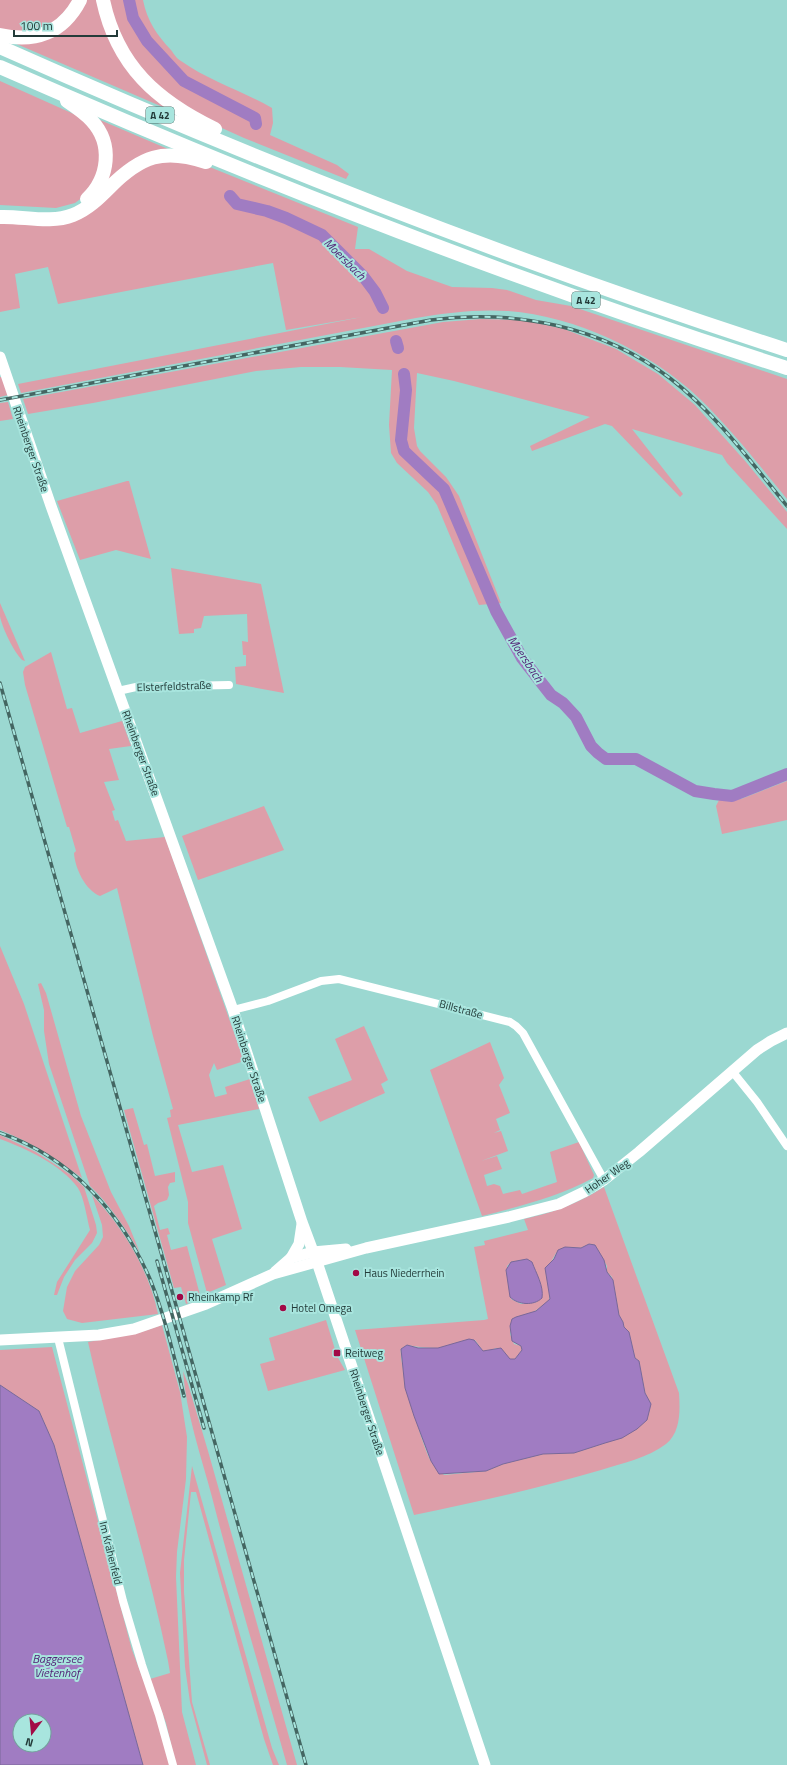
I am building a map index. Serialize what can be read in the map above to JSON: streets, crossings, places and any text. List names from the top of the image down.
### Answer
{
  "streets": {
    "highway": ["A 42"],
    "main road": ["Rheinberger Straße", "Hoher Weg"],
    "street": ["Elsterfeldstraße", "Billstraße", "Im Krähenfeld"]
  },
  "crossings": [
    ["Rheinberger Straße", "Elsterfeldstraße"],
    ["Rheinberger Straße", "Billstraße"],
    ["Rheinberger Straße", "Hoher Weg"],
    ["Billstraße", "Hoher Weg"]
  ],
  "water": ["Moersbach", "Baggersee Vietenhof"],
  "places": {
    "other": ["Haus Niederrhein", "Rheinkamp Rf", "Hotel Omega"],
    "transit": ["Reitweg"]
  },
  "scale_bar": "100 m",
  "north": "bottom"
}
